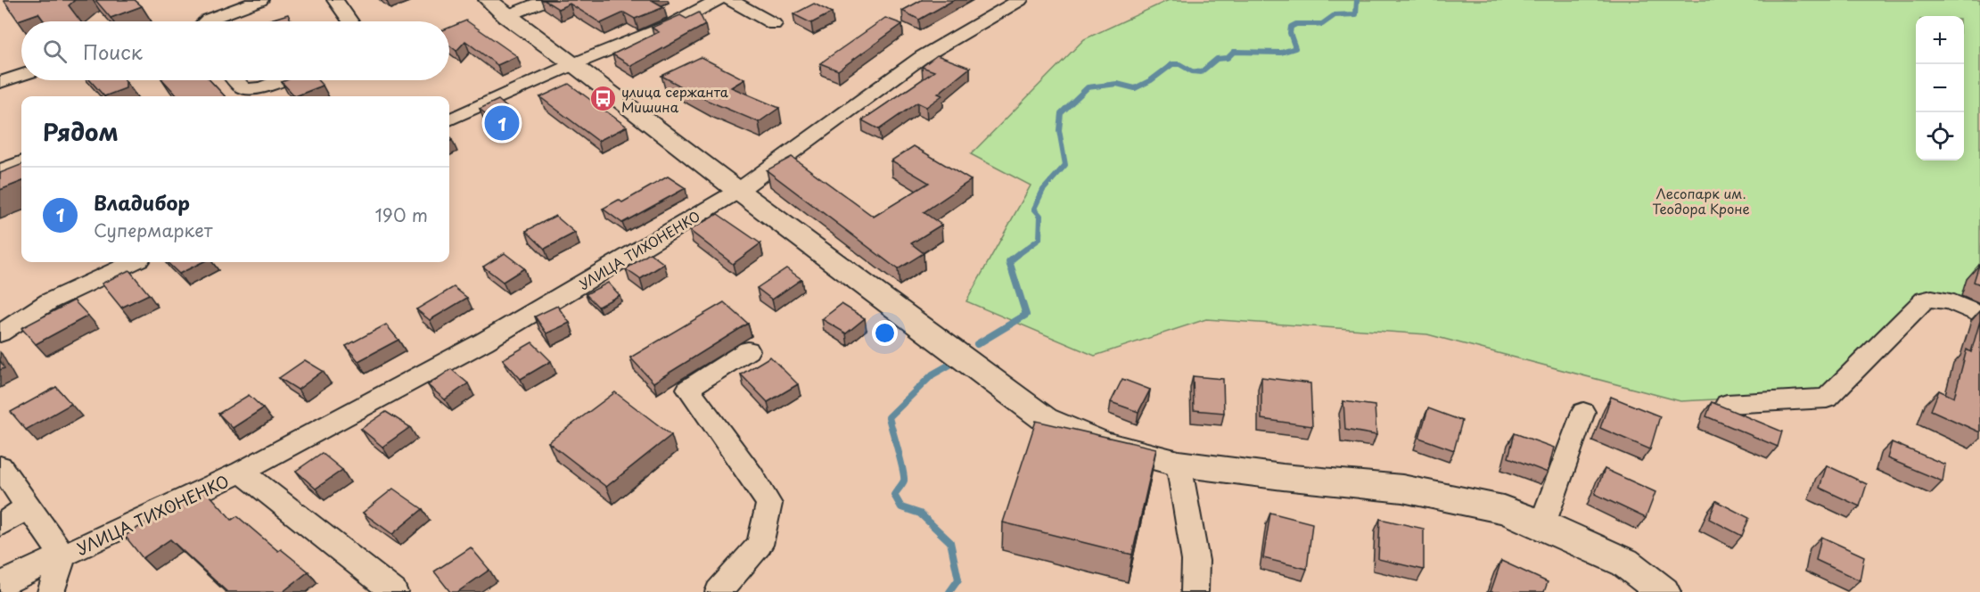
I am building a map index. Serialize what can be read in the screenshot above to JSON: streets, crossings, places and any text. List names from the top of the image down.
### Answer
{
  "streets": {
    "street": ["УЛИЦА ТИХОНЕНКО"]
  },
  "parks": ["Лесопарк им. Теодора Кроне"],
  "places": {
    "bus stop": ["улица cержанта Мишина"]
  },
  "page": {
    "map_buttons": ["+", "−"],
    "search": "Поиск",
    "heading": "Рядом",
    "pins": "1",
    "list": [
      {
        "mark": "1",
        "name": "Владибор",
        "note": "Супермаркет",
        "value": "190 m"
      }
    ]
  }
}
